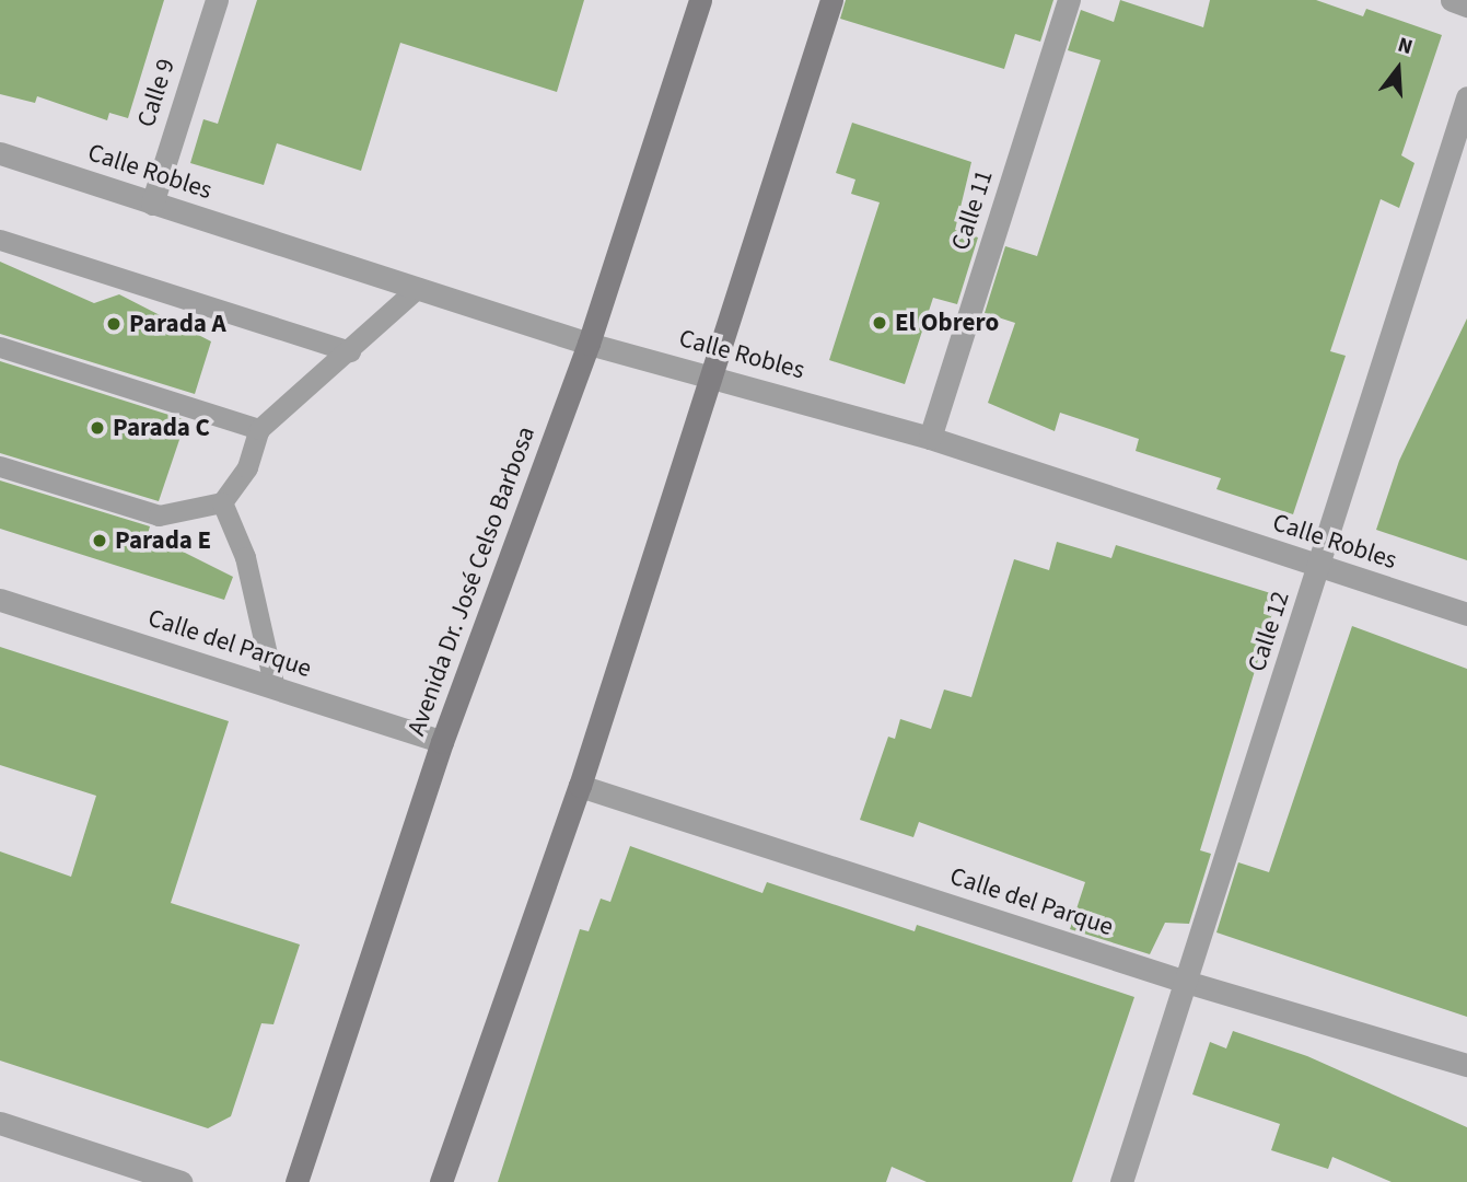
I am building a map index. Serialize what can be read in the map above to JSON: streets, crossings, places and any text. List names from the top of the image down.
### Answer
{
  "streets": {
    "main road": ["Avenida Dr. José Celso Barbosa"],
    "street": [
      "Calle 9",
      "Calle Robles",
      "Calle 11",
      "Calle 12",
      "Calle del Parque"
    ]
  },
  "crossings": [
    ["Calle 9", "Calle Robles"],
    ["Calle Robles", "Calle 11"],
    ["Calle Robles", "Avenida Dr. José Celso Barbosa"],
    ["Calle Robles", "Calle 12"],
    ["Avenida Dr. José Celso Barbosa", "Calle del Parque"],
    ["Calle 12", "Calle del Parque"]
  ],
  "places": [
    "El Obrero",
    "Parada A",
    "Parada C",
    "Parada E"
  ],
  "north": "top"
}
